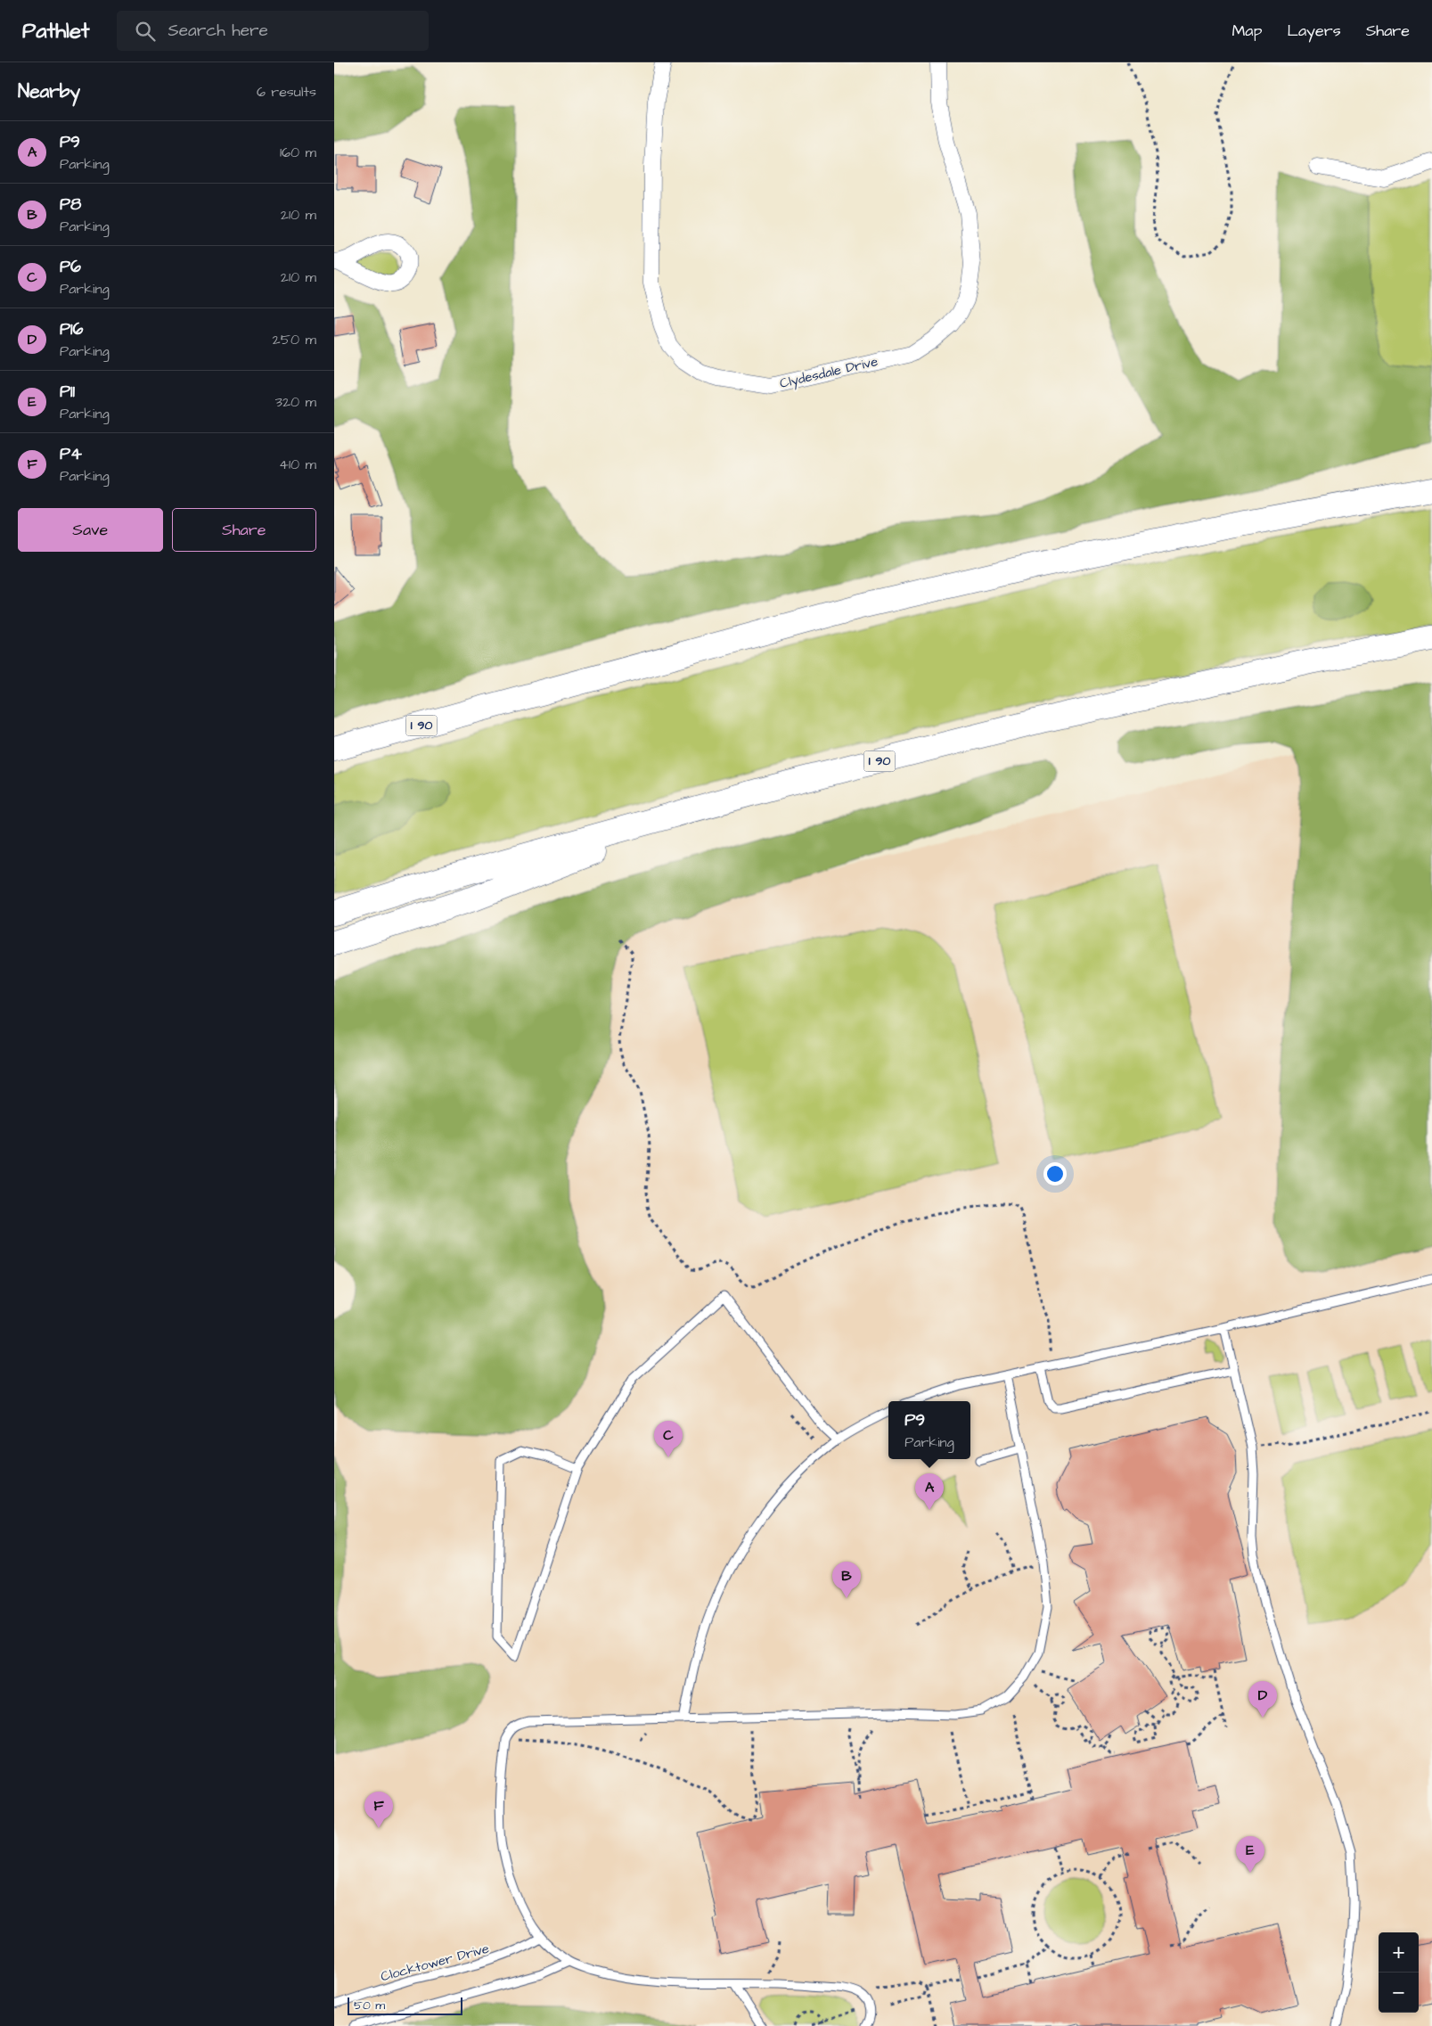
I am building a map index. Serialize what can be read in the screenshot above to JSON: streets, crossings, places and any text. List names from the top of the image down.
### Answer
{
  "streets": {
    "highway": ["I 90"],
    "street": ["Clydesdale Drive"],
    "lane": ["Clocktower Drive"]
  },
  "scale_bar": "50 m",
  "page": {
    "header": "Pathlet",
    "search": "Search here",
    "nav": ["Map", "Layers", "Share"],
    "heading": ["Nearby", "6 results"],
    "list": [
      {
        "mark": "A",
        "name": "P9",
        "note": "Parking",
        "value": "160 m"
      },
      {
        "mark": "B",
        "name": "P8",
        "note": "Parking",
        "value": "210 m"
      },
      {
        "mark": "C",
        "name": "P6",
        "note": "Parking",
        "value": "210 m"
      },
      {
        "mark": "D",
        "name": "P16",
        "note": "Parking",
        "value": "250 m"
      },
      {
        "mark": "E",
        "name": "P11",
        "note": "Parking",
        "value": "320 m"
      },
      {
        "mark": "F",
        "name": "P4",
        "note": "Parking",
        "value": "410 m"
      }
    ],
    "buttons": ["Save", "Share"],
    "popup": ["P9", "Parking"],
    "pins": [
      "C",
      "A",
      "B",
      "D",
      "F",
      "E"
    ],
    "map_buttons": ["+", "−"],
    "scale": "50 m"
  }
}
